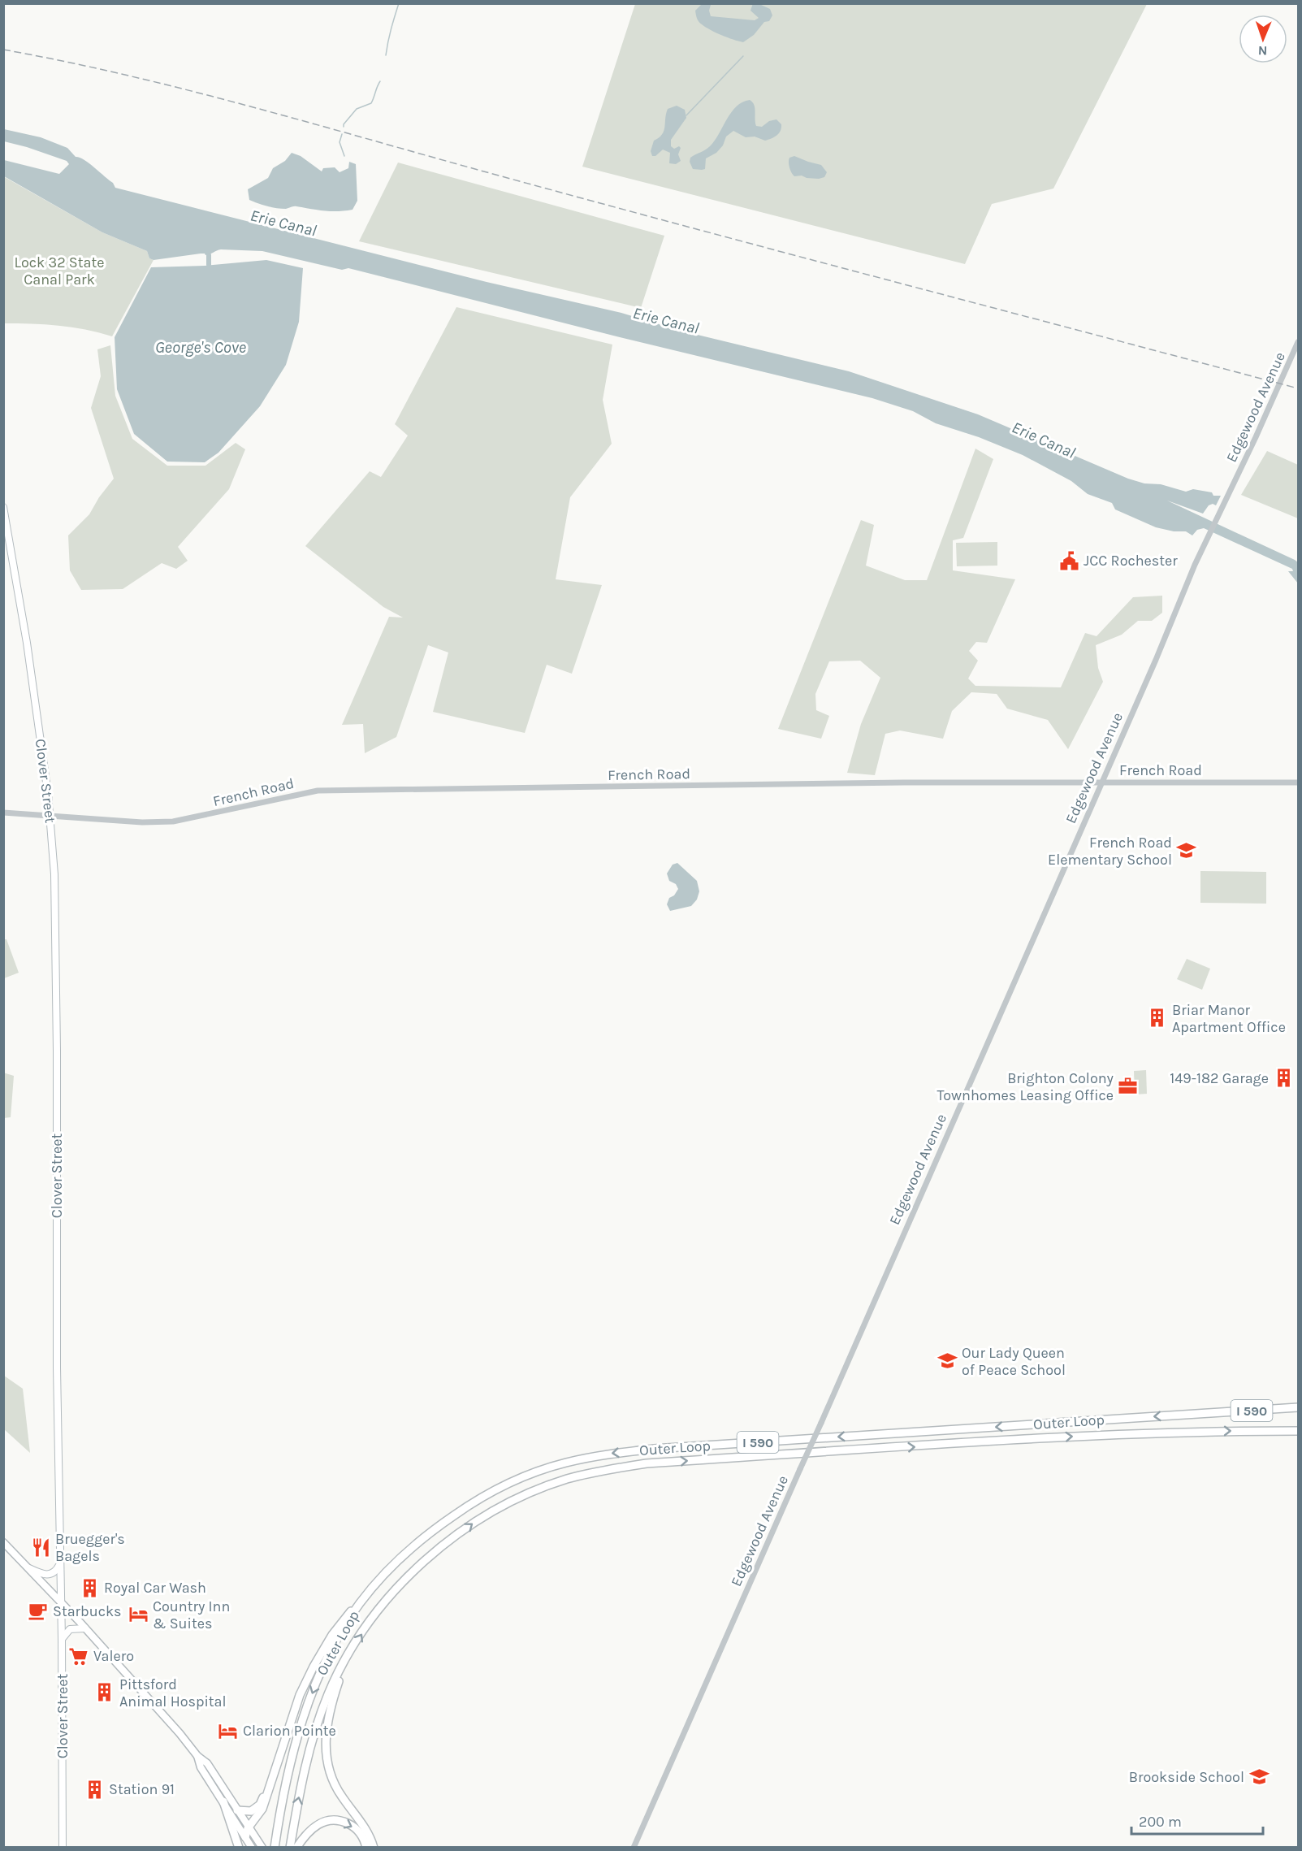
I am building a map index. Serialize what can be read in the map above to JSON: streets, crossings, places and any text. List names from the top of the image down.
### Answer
{
  "streets": {
    "highway": ["I 590", "Outer Loop"],
    "main road": ["Clover Street"],
    "street": ["Edgewood Avenue", "French Road"]
  },
  "crossings": [
    ["Edgewood Avenue", "French Road"],
    ["French Road", "Clover Street"]
  ],
  "water": ["Erie Canal", "George's Cove"],
  "parks": ["Lock 32 State Canal Park"],
  "places": {
    "public building": ["JCC Rochester"],
    "school or university": ["French Road Elementary School", "Our Lady Queen of Peace School", "Brookside School"],
    "building": [
      "Briar Manor Apartment Office",
      "149-182 Garage",
      "Royal Car Wash",
      "Pittsford Animal Hospital",
      "Station 91"
    ],
    "office": ["Brighton Colony Townhomes Leasing Office"],
    "restaurant": ["Bruegger's Bagels"],
    "cafe": ["Starbucks"],
    "hotel": ["Country Inn & Suites", "Clarion Pointe"],
    "supermarket": ["Valero"]
  },
  "scale_bar": "200 m",
  "north": "bottom"
}
